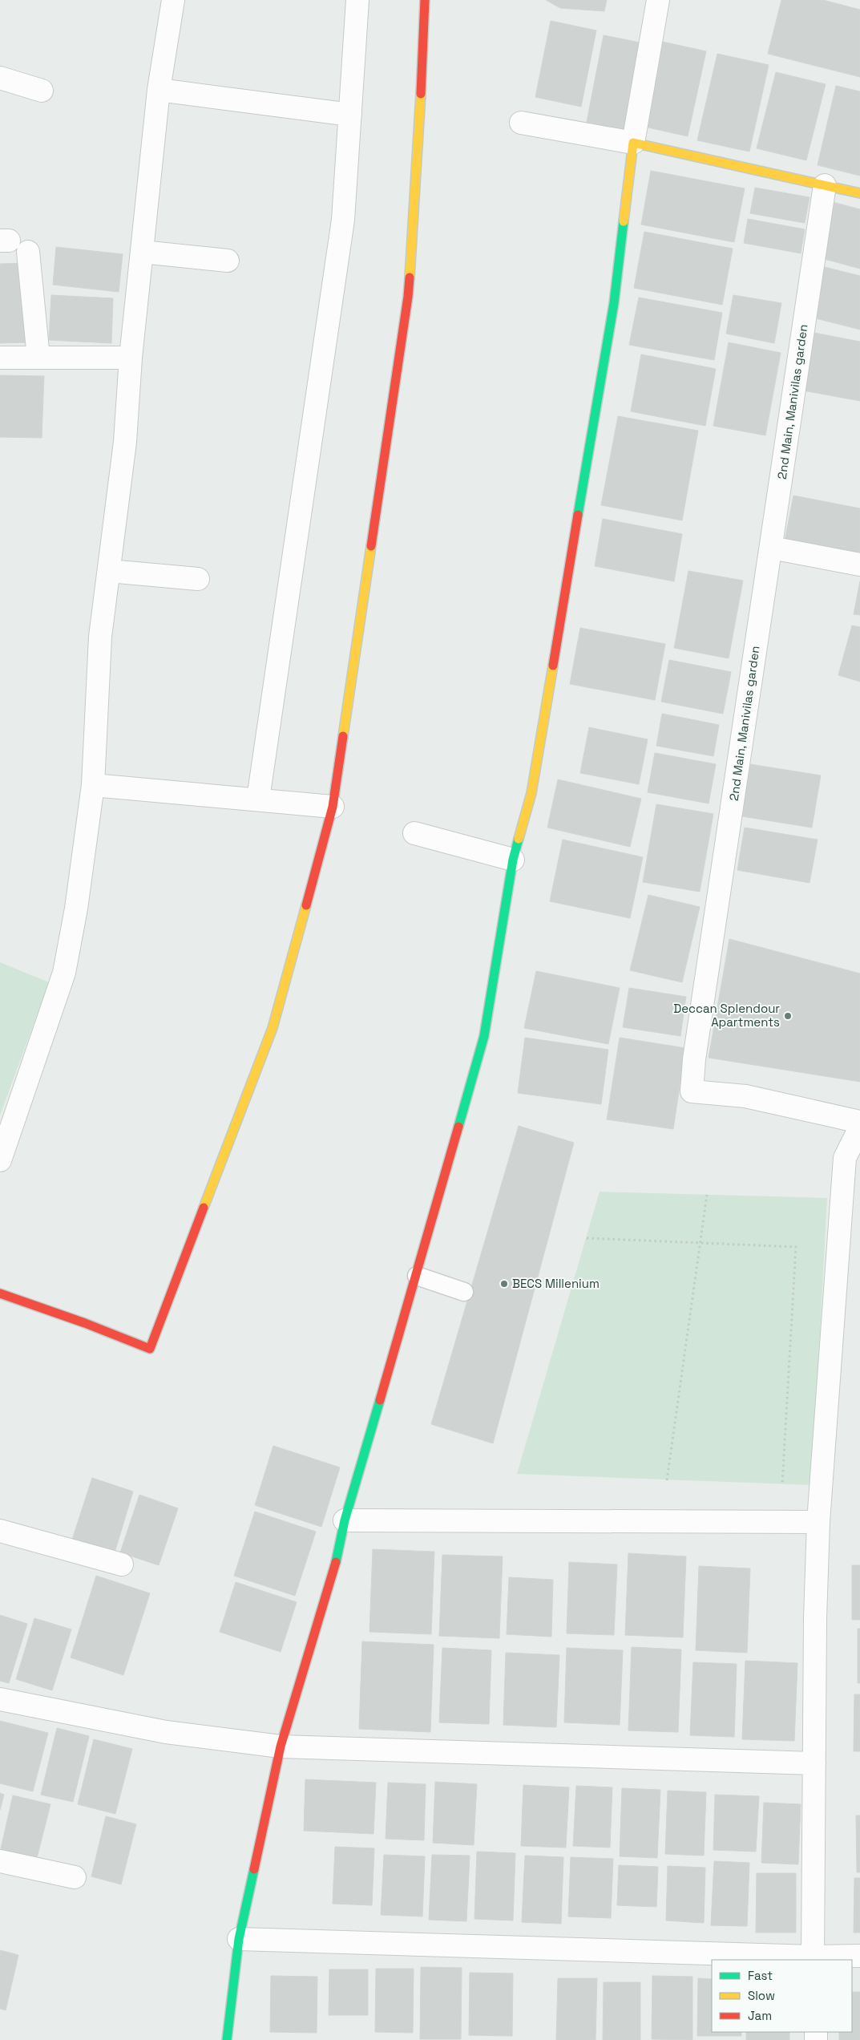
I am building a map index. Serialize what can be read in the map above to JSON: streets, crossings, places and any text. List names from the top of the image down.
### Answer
{
  "streets": {
    "street": ["2nd Main, Manivilas garden"]
  },
  "places": ["Deccan Splendour Apartments", "BECS Millenium"],
  "legend": ["Fast", "Slow", "Jam"]
}
